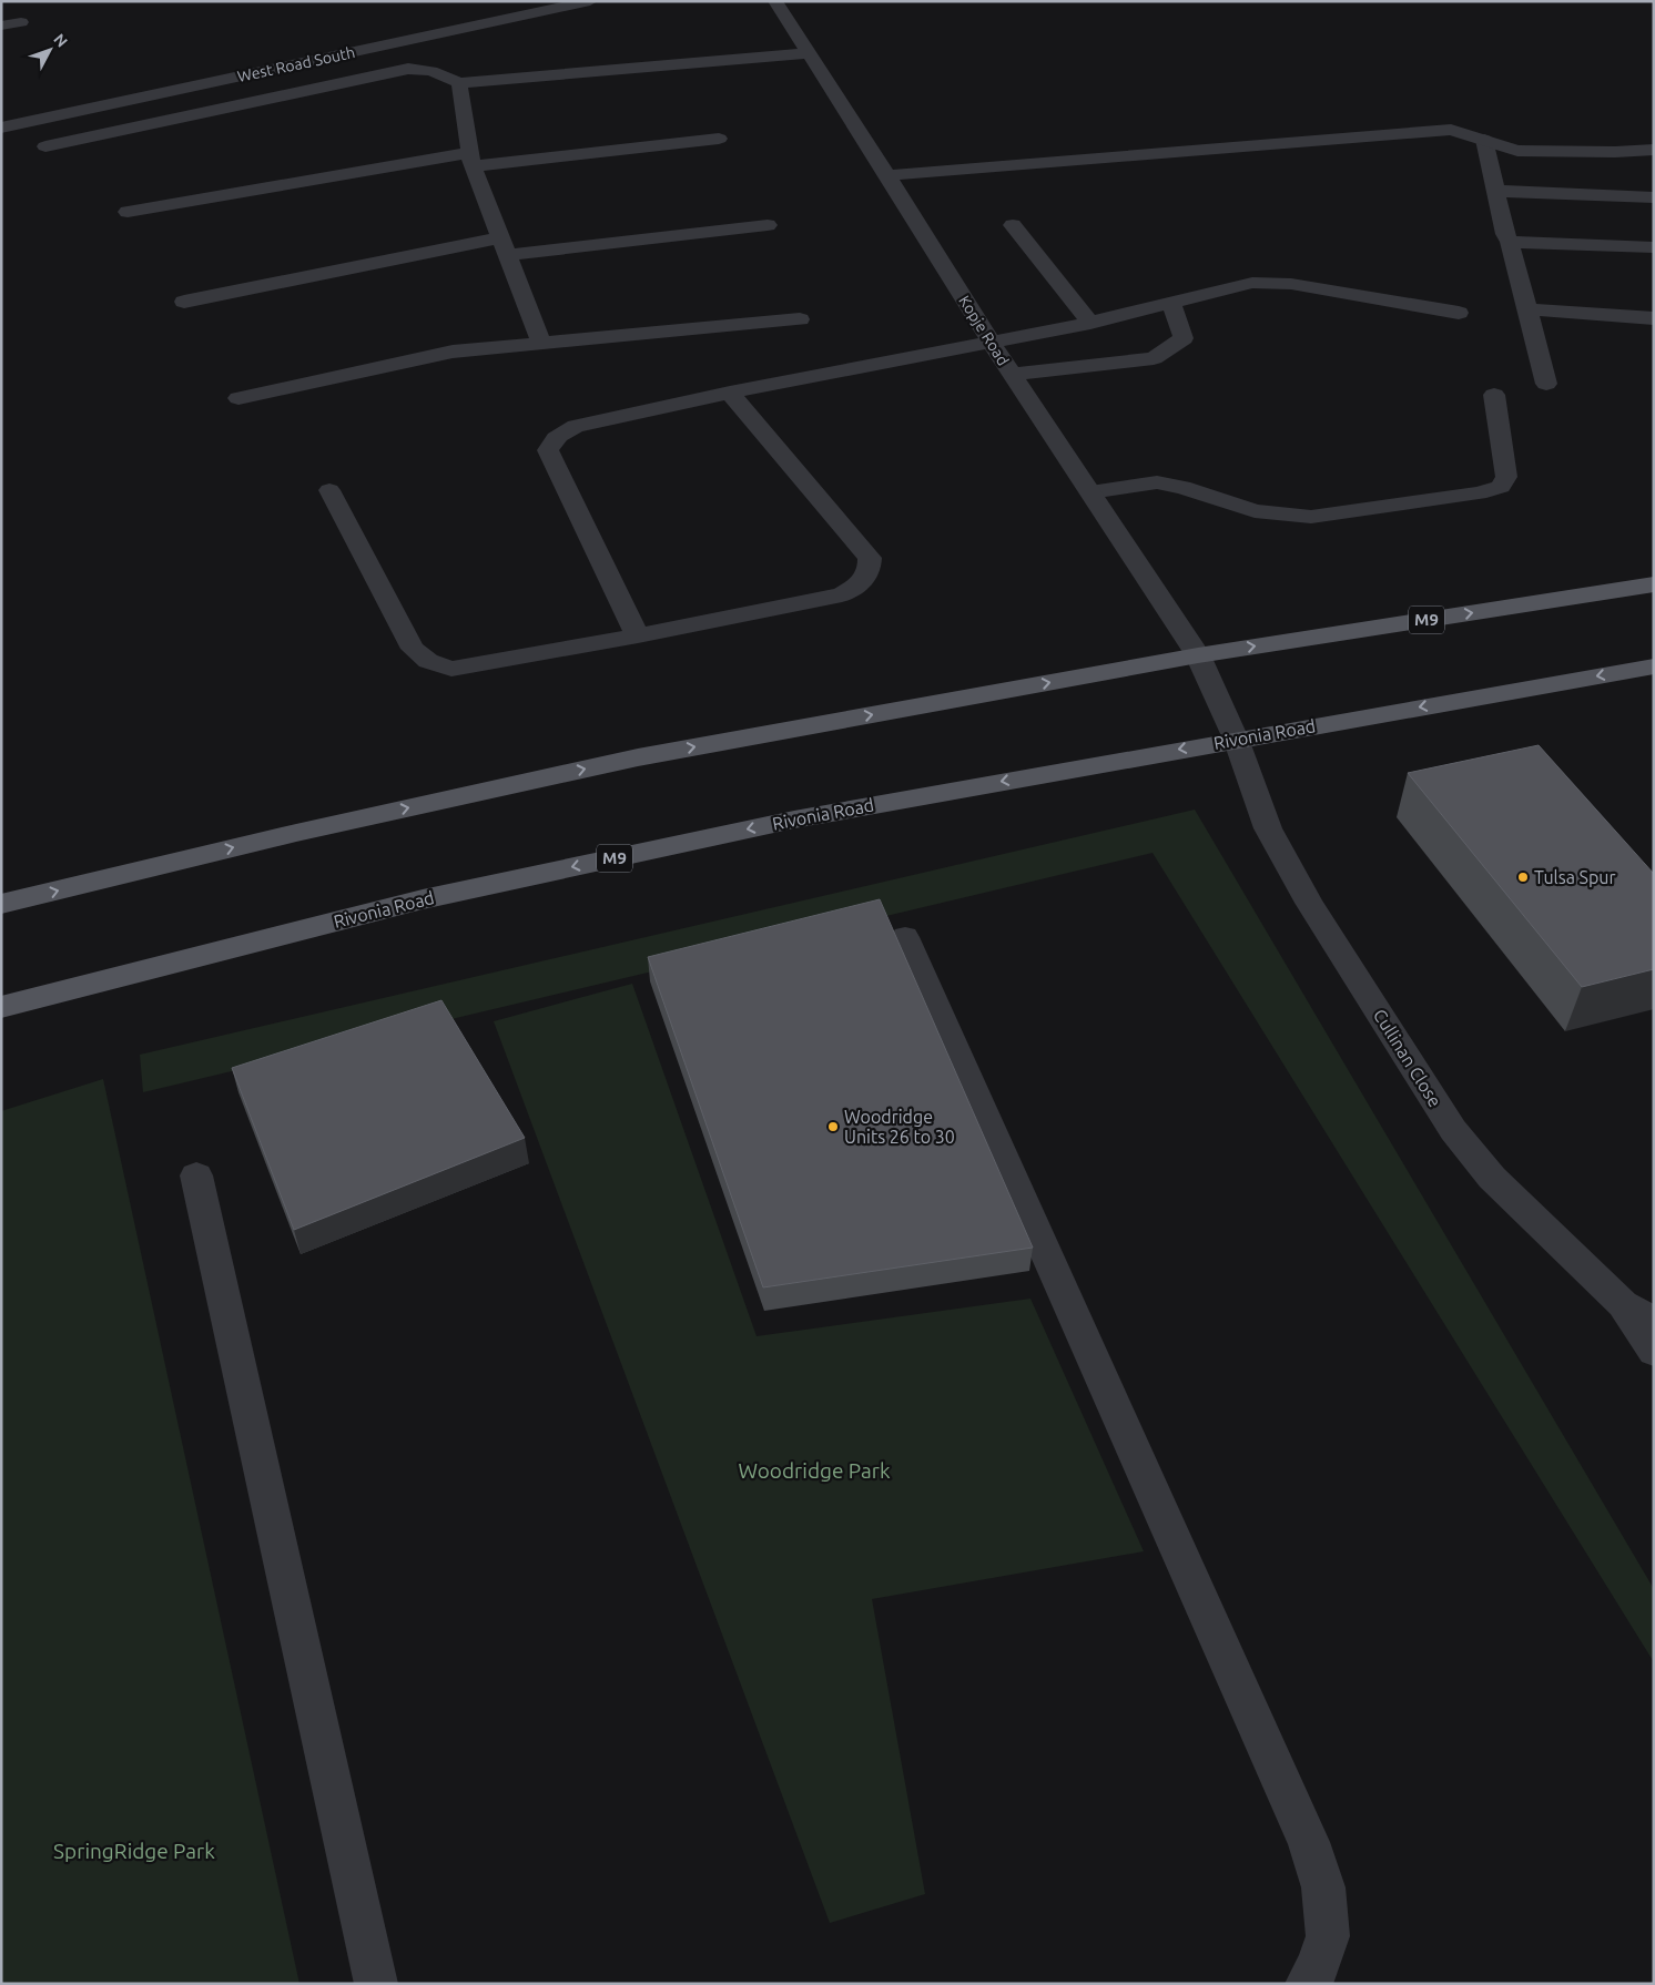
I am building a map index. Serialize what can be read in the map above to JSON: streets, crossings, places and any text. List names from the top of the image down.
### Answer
{
  "streets": {
    "main road": ["M9", "Rivonia Road"],
    "street": ["West Road South", "Kopje Road", "Cullinan Close"]
  },
  "crossings": [
    ["Kopje Road", "M9"],
    ["Kopje Road", "Cullinan Close"],
    ["M9", "Cullinan Close"],
    ["Rivonia Road", "Cullinan Close"]
  ],
  "parks": ["Woodridge Park", "SpringRidge Park"],
  "places": ["Tulsa Spur", "Woodridge Units 26 to 30"],
  "north": "top right"
}
